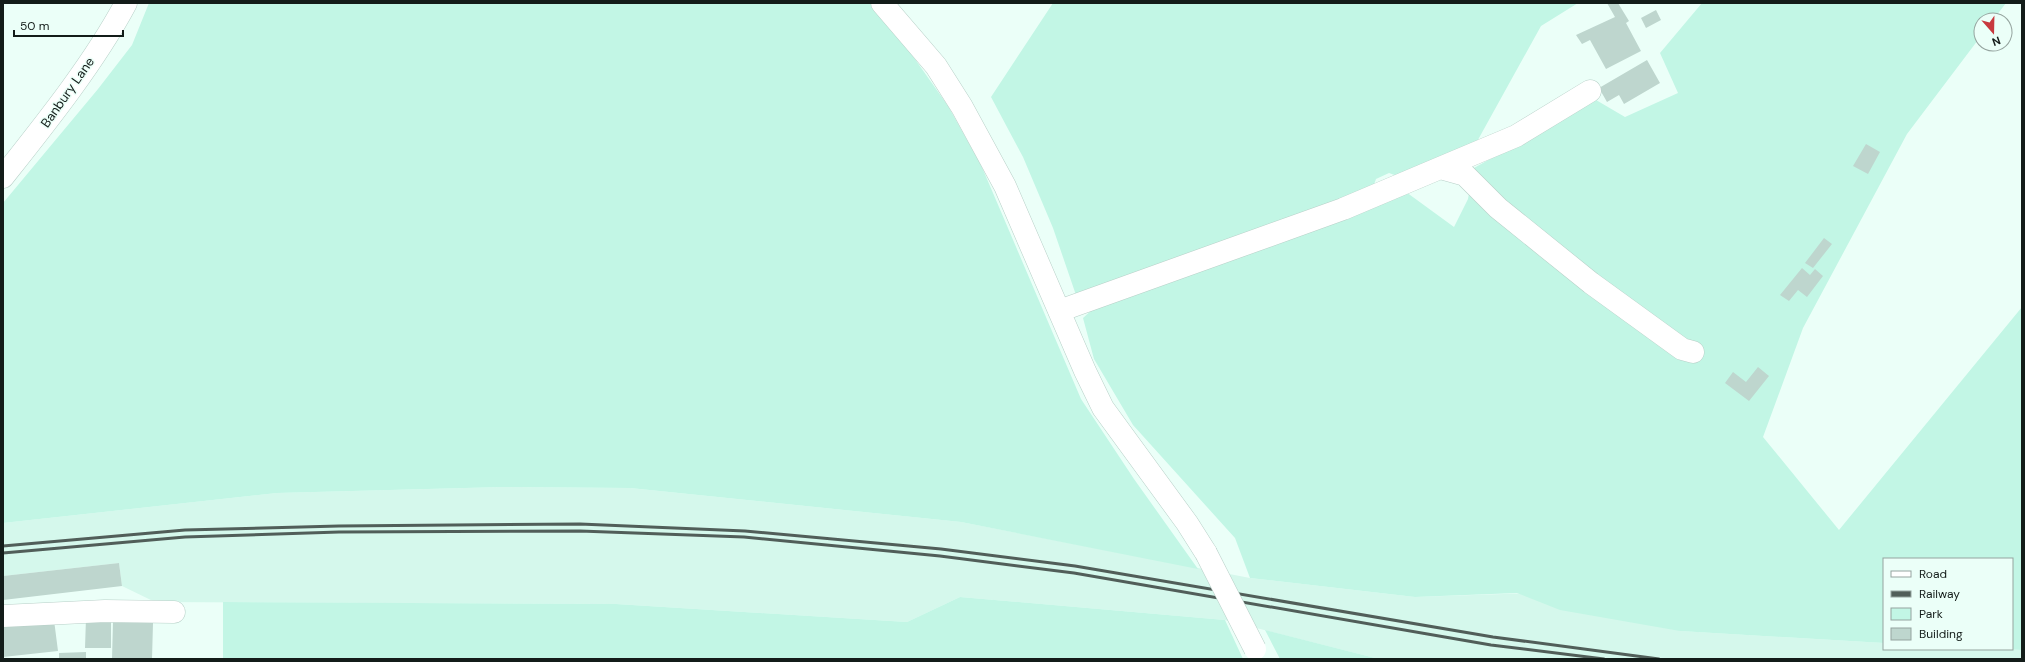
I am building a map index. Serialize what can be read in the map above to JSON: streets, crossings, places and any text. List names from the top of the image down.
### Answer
{
  "streets": {
    "street": ["Banbury Lane"]
  },
  "legend": [
    "Road",
    "Railway",
    "Park",
    "Building"
  ],
  "scale_bar": "50 m",
  "north": "bottom"
}
